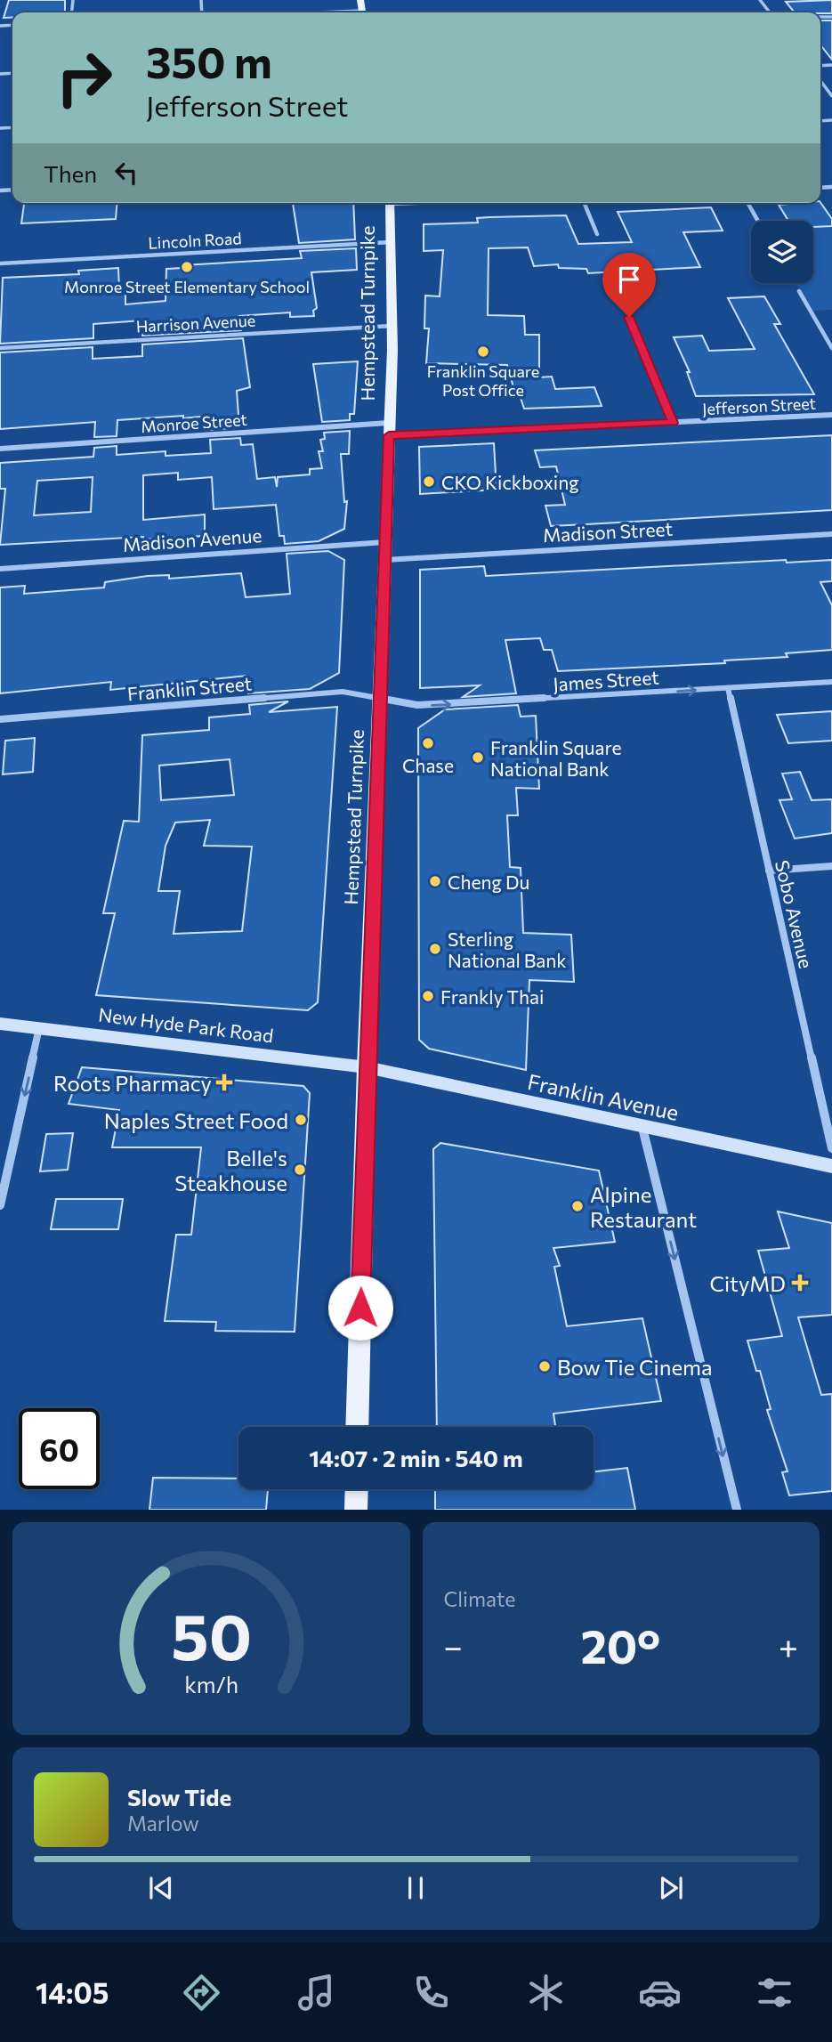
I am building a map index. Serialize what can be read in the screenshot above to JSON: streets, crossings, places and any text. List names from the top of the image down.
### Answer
{
  "streets": {
    "main road": ["Hempstead Turnpike", "New Hyde Park Road", "Franklin Avenue"],
    "street": [
      "Lincoln Road",
      "Harrison Avenue",
      "Jefferson Street",
      "Monroe Street",
      "Madison Street",
      "Madison Avenue",
      "James Street",
      "Franklin Street",
      "Sobo Avenue"
    ]
  },
  "crossings": [
    ["Lincoln Road", "Hempstead Turnpike"],
    ["Hempstead Turnpike", "Harrison Avenue"],
    ["Hempstead Turnpike", "Jefferson Street"],
    ["Hempstead Turnpike", "Monroe Street"],
    ["Hempstead Turnpike", "Madison Street"],
    ["Hempstead Turnpike", "Madison Avenue"],
    ["Hempstead Turnpike", "James Street"],
    ["Hempstead Turnpike", "Franklin Street"],
    ["Hempstead Turnpike", "New Hyde Park Road"],
    ["Hempstead Turnpike", "Franklin Avenue"],
    ["Jefferson Street", "Monroe Street"],
    ["James Street", "Franklin Street"],
    ["James Street", "Sobo Avenue"],
    ["New Hyde Park Road", "Franklin Avenue"]
  ],
  "one_way": ["James Street"],
  "places": {
    "other": [
      "Monroe Street Elementary School",
      "Franklin Square Post Office",
      "CKO Kickboxing",
      "Chase",
      "Franklin Square National Bank",
      "Cheng Du",
      "Sterling National Bank",
      "Frankly Thai",
      "Naples Street Food",
      "Belle's Steakhouse",
      "Alpine Restaurant",
      "Bow Tie Cinema"
    ],
    "health": ["Roots Pharmacy", "CityMD"]
  },
  "page": {
    "turn": ["350 m", "Jefferson Street"],
    "then": "Then",
    "limit": "60",
    "trip": "14:07 · 2 min · 540 m",
    "tile": "Climate",
    "heat": ["−", "20°", "+"],
    "song": ["Slow Tide", "Marlow"],
    "tabs": "14:05",
    "gauge": ["50", "km/h"]
  }
}
